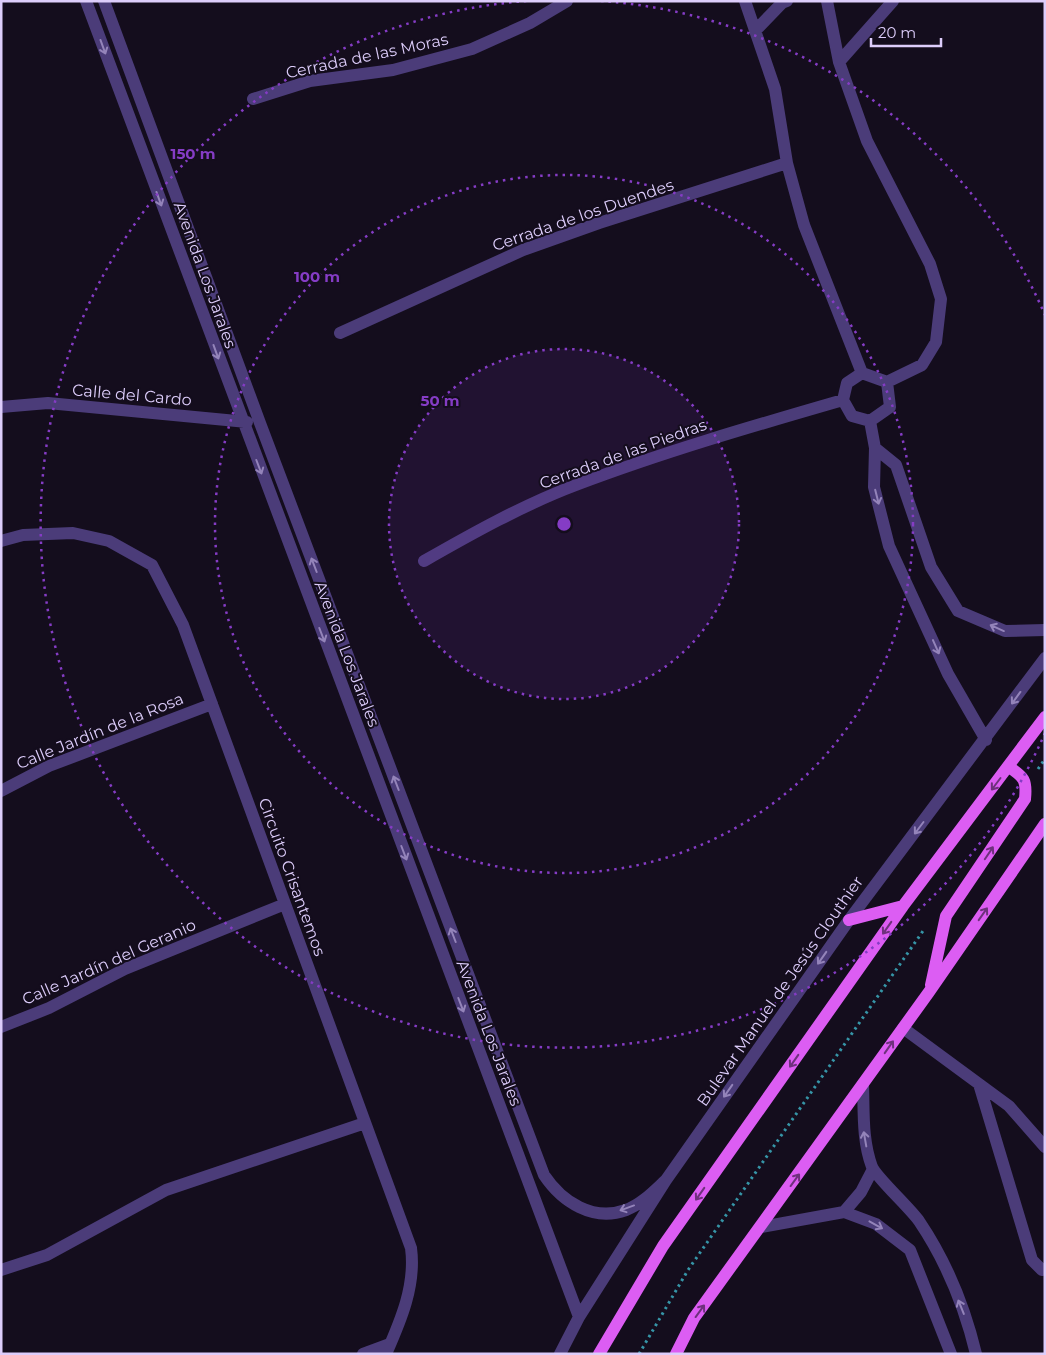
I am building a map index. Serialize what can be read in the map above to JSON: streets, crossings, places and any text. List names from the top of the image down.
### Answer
{
  "streets": {
    "street": [
      "Cerrada de las Moras",
      "Cerrada de los Duendes",
      "Avenida Los Jarales",
      "Calle del Cardo",
      "Cerrada de las Piedras",
      "Calle Jardín de la Rosa",
      "Circuito Crisantemos",
      "Calle Jardín del Geranio",
      "Bulevar Manuel de Jesús Clouthier"
    ]
  },
  "crossings": [
    ["Avenida Los Jarales", "Calle del Cardo"],
    ["Avenida Los Jarales", "Bulevar Manuel de Jesús Clouthier"],
    ["Calle Jardín de la Rosa", "Circuito Crisantemos"],
    ["Circuito Crisantemos", "Calle Jardín del Geranio"]
  ],
  "one_way": ["Bulevar Manuel de Jesús Clouthier"],
  "scale_bar": "20 m",
  "rings": ["150 m", "100 m", "50 m"]
}
